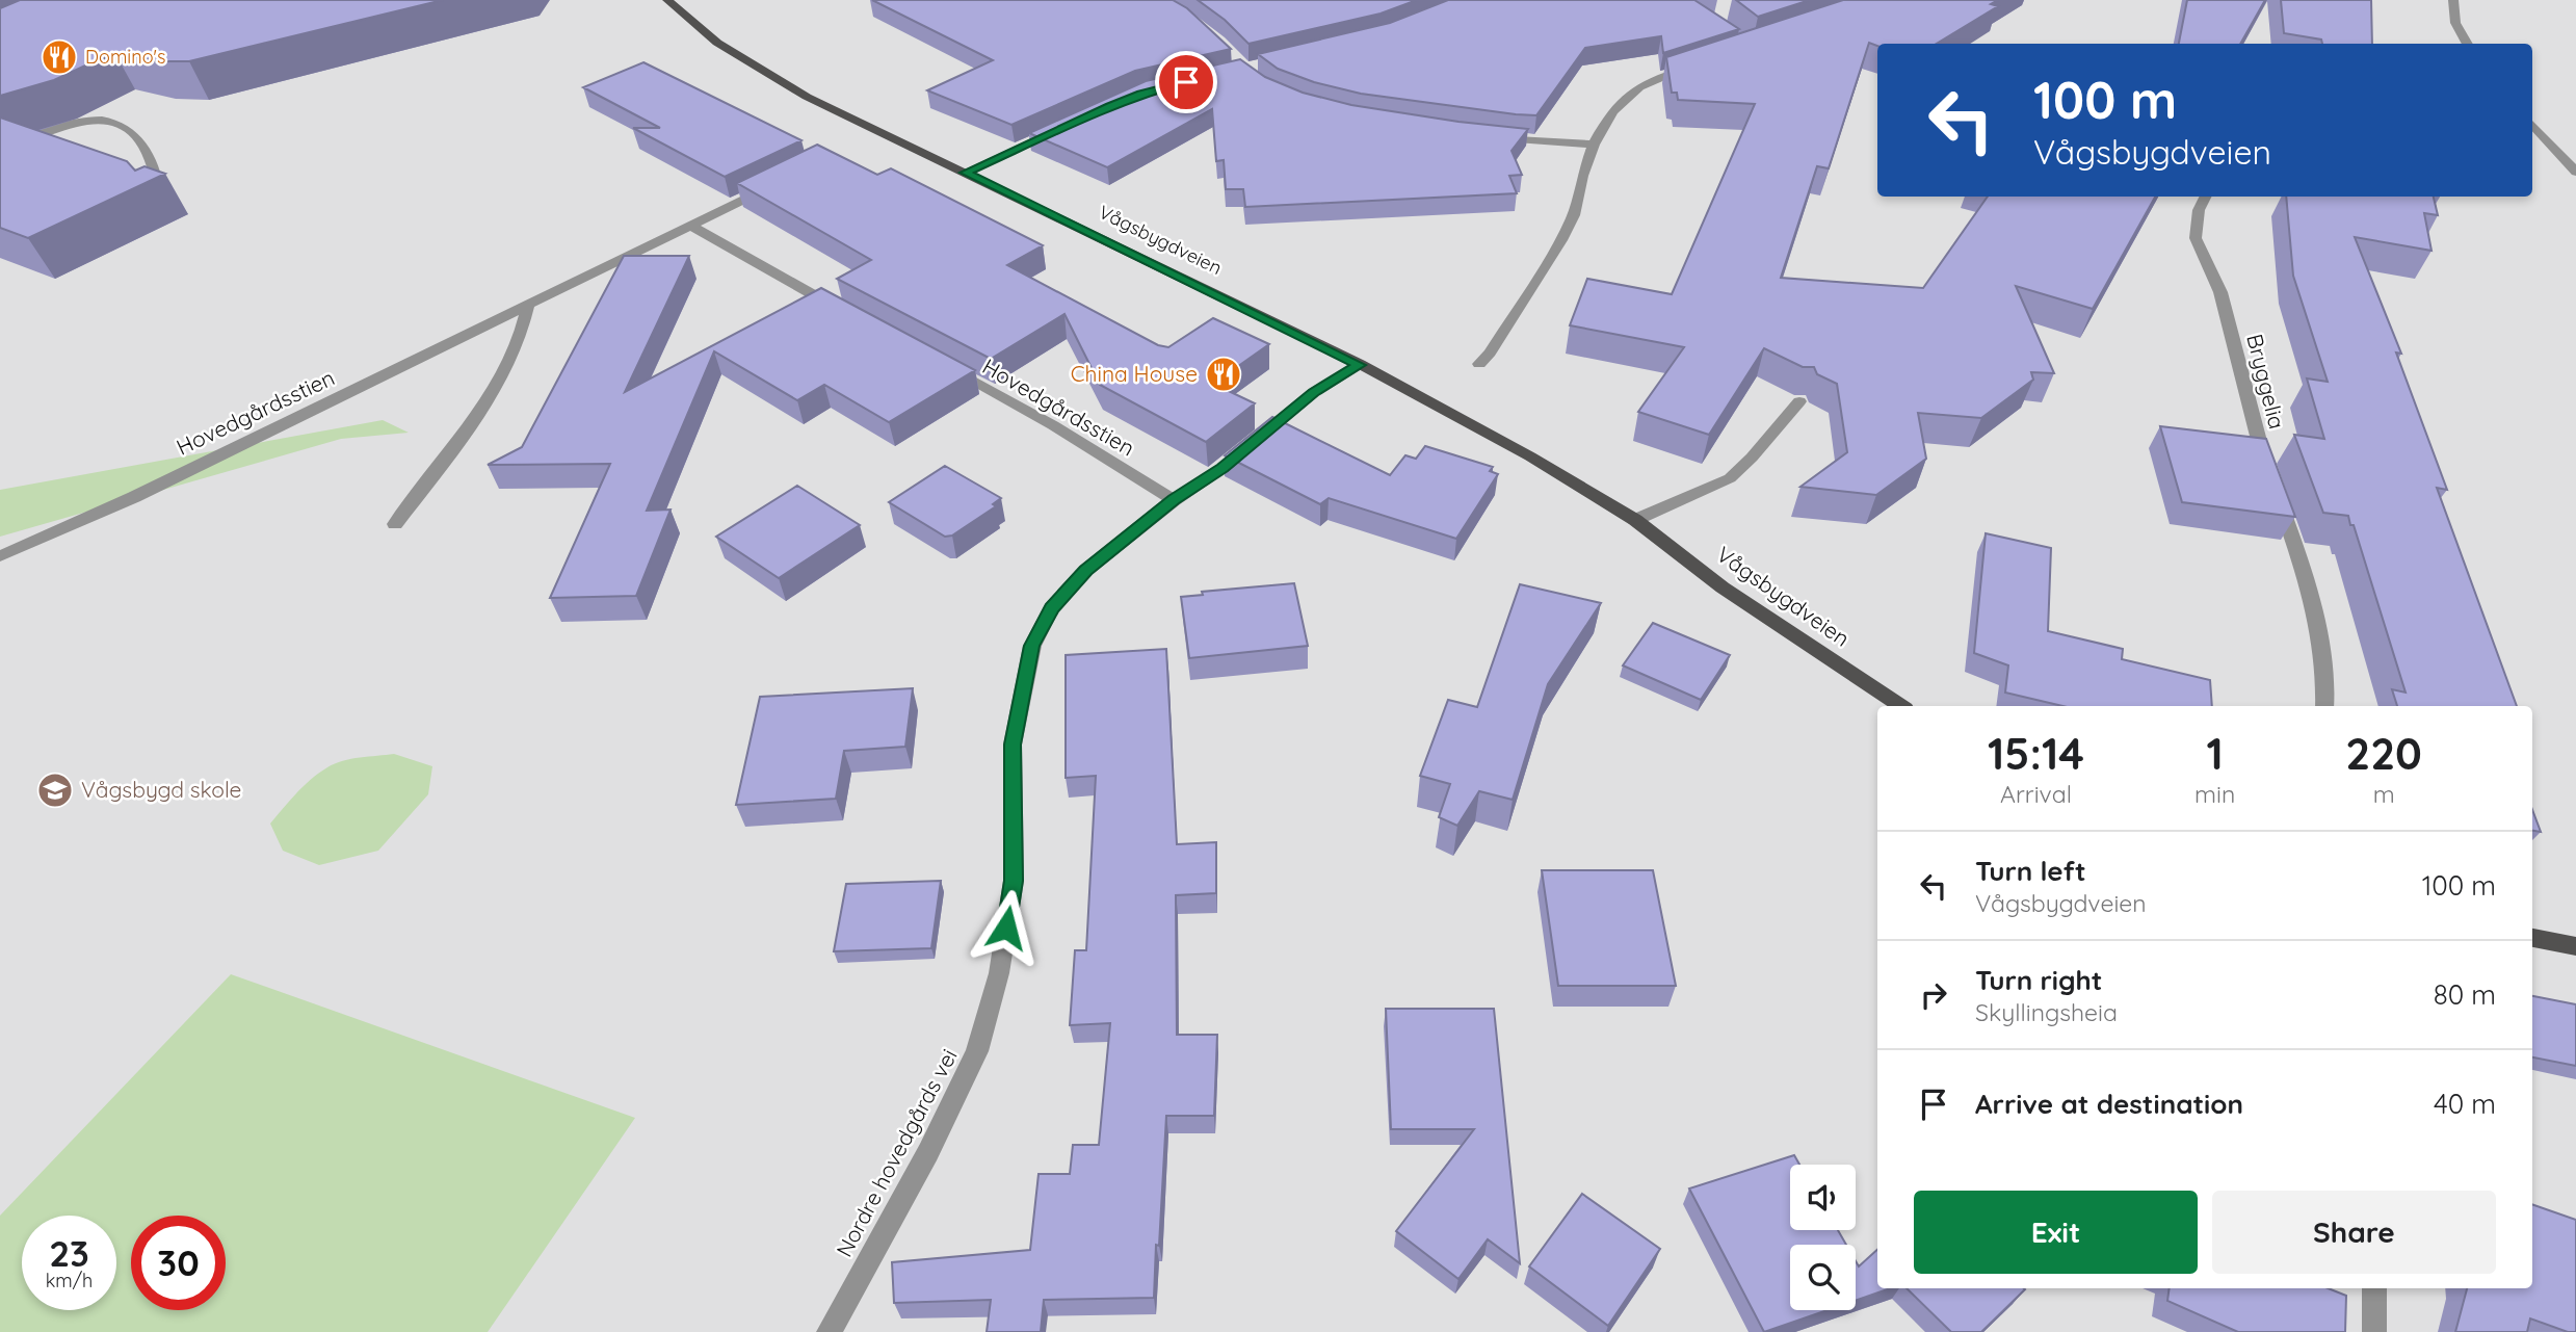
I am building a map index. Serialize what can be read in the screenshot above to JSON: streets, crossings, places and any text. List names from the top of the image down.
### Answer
{
  "streets": {
    "main road": ["Vågsbygdveien"],
    "street": ["Bryggelia", "Hovedgårdsstien", "Nordre hovedgårds vei"]
  },
  "crossings": [
    ["Vågsbygdveien", "Nordre hovedgårds vei"],
    ["Hovedgårdsstien", "Nordre hovedgårds vei"]
  ],
  "places": {
    "restaurant": ["Domino's", "China House"],
    "school or university": ["Vågsbygd skole"]
  },
  "page": {
    "turn": ["100 m", "Vågsbygdveien"],
    "eta": [
      "15:14",
      "Arrival",
      "1",
      "min",
      "220",
      "m"
    ],
    "list": [
      {
        "name": "Turn left",
        "note": "Vågsbygdveien",
        "value": "100 m"
      },
      {
        "name": "Turn right",
        "note": "Skyllingsheia",
        "value": "80 m"
      },
      {
        "name": "Arrive at destination",
        "value": "40 m"
      }
    ],
    "buttons": ["Exit", "Share"],
    "speed": "23 km/h",
    "limit": "30"
  }
}
